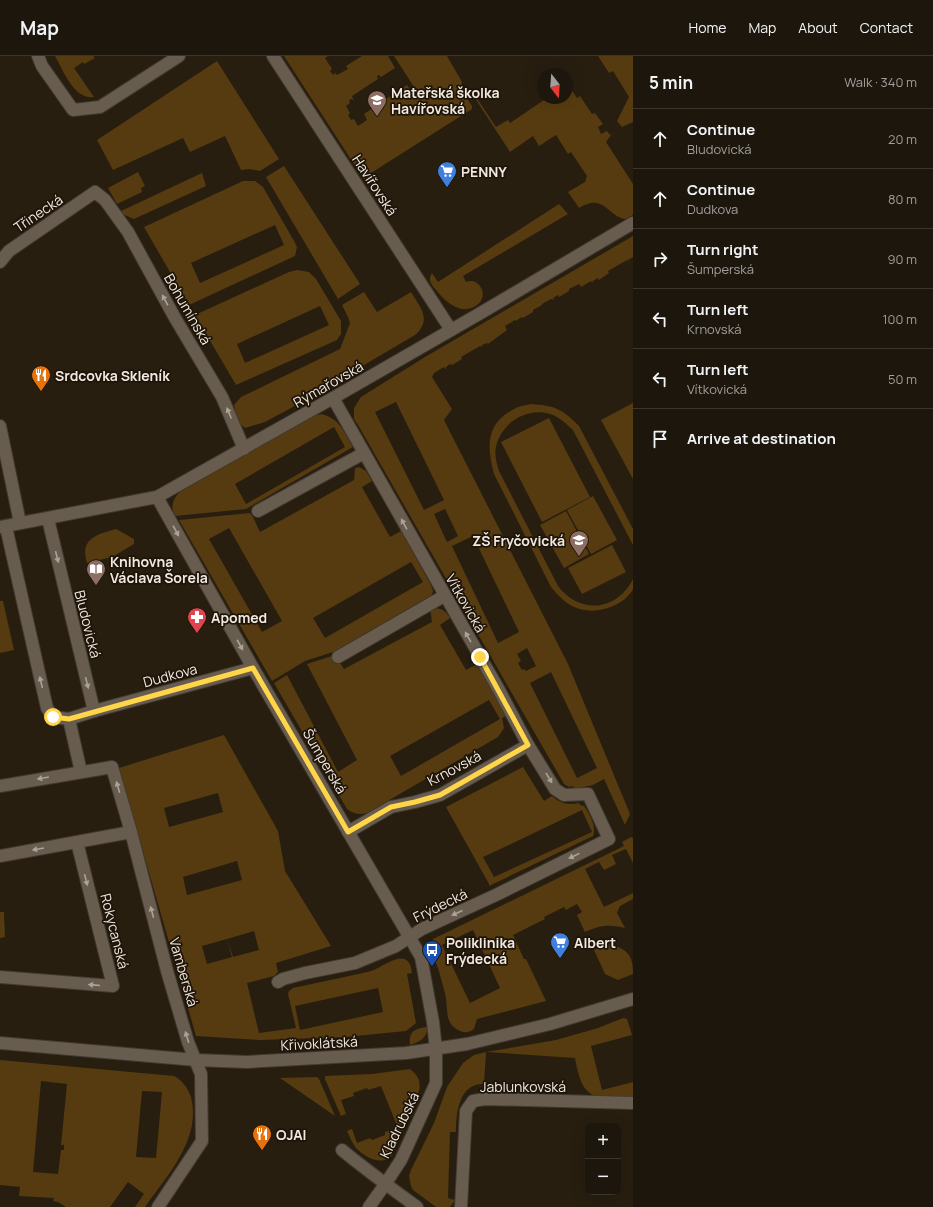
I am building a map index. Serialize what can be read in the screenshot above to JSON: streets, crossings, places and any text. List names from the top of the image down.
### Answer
{
  "streets": {
    "street": [
      "Havířovská",
      "Třinecká",
      "Bohumínská",
      "Rýmařovská",
      "Vítkovická",
      "Bludovická",
      "Dudkova",
      "Šumperská",
      "Krnovská",
      "Frýdecká",
      "Rokycanská",
      "Vamberská",
      "Křivoklátská",
      "Jablunkovská",
      "Kladrubská"
    ]
  },
  "crossings": [
    ["Havířovská", "Rýmařovská"],
    ["Třinecká", "Bohumínská"],
    ["Bohumínská", "Rýmařovská"],
    ["Rýmařovská", "Vítkovická"],
    ["Rýmařovská", "Bludovická"],
    ["Rýmařovská", "Šumperská"],
    ["Vítkovická", "Krnovská"],
    ["Vítkovická", "Frýdecká"],
    ["Bludovická", "Dudkova"],
    ["Dudkova", "Šumperská"],
    ["Šumperská", "Krnovská"],
    ["Šumperská", "Frýdecká"],
    ["Šumperská", "Křivoklátská"],
    ["Šumperská", "Kladrubská"],
    ["Vamberská", "Křivoklátská"],
    ["Křivoklátská", "Kladrubská"]
  ],
  "one_way": ["Bohumínská", "Frýdecká", "Vamberská"],
  "places": {
    "school or university": ["Mateřská školka Havířovská", "ZŠ Fryčovická"],
    "supermarket": ["PENNY", "Albert"],
    "restaurant": ["Srdcovka Skleník", "OJAI"],
    "library": ["Knihovna Václava Šorela"],
    "pharmacy": ["Apomed"],
    "bus stop": ["Poliklinika Frýdecká"]
  },
  "north": "bottom",
  "page": {
    "header": "Map",
    "nav": [
      "Home",
      "Map",
      "About",
      "Contact"
    ],
    "heading": ["5 min", "Walk · 340 m"],
    "list": [
      ["Continue", "Bludovická", "20 m"],
      ["Continue", "Dudkova", "80 m"],
      ["Turn right", "Šumperská", "90 m"],
      ["Turn left", "Krnovská", "100 m"],
      ["Turn left", "Vítkovická", "50 m"],
      "Arrive at destination"
    ],
    "map_buttons": ["+", "−"]
  }
}
